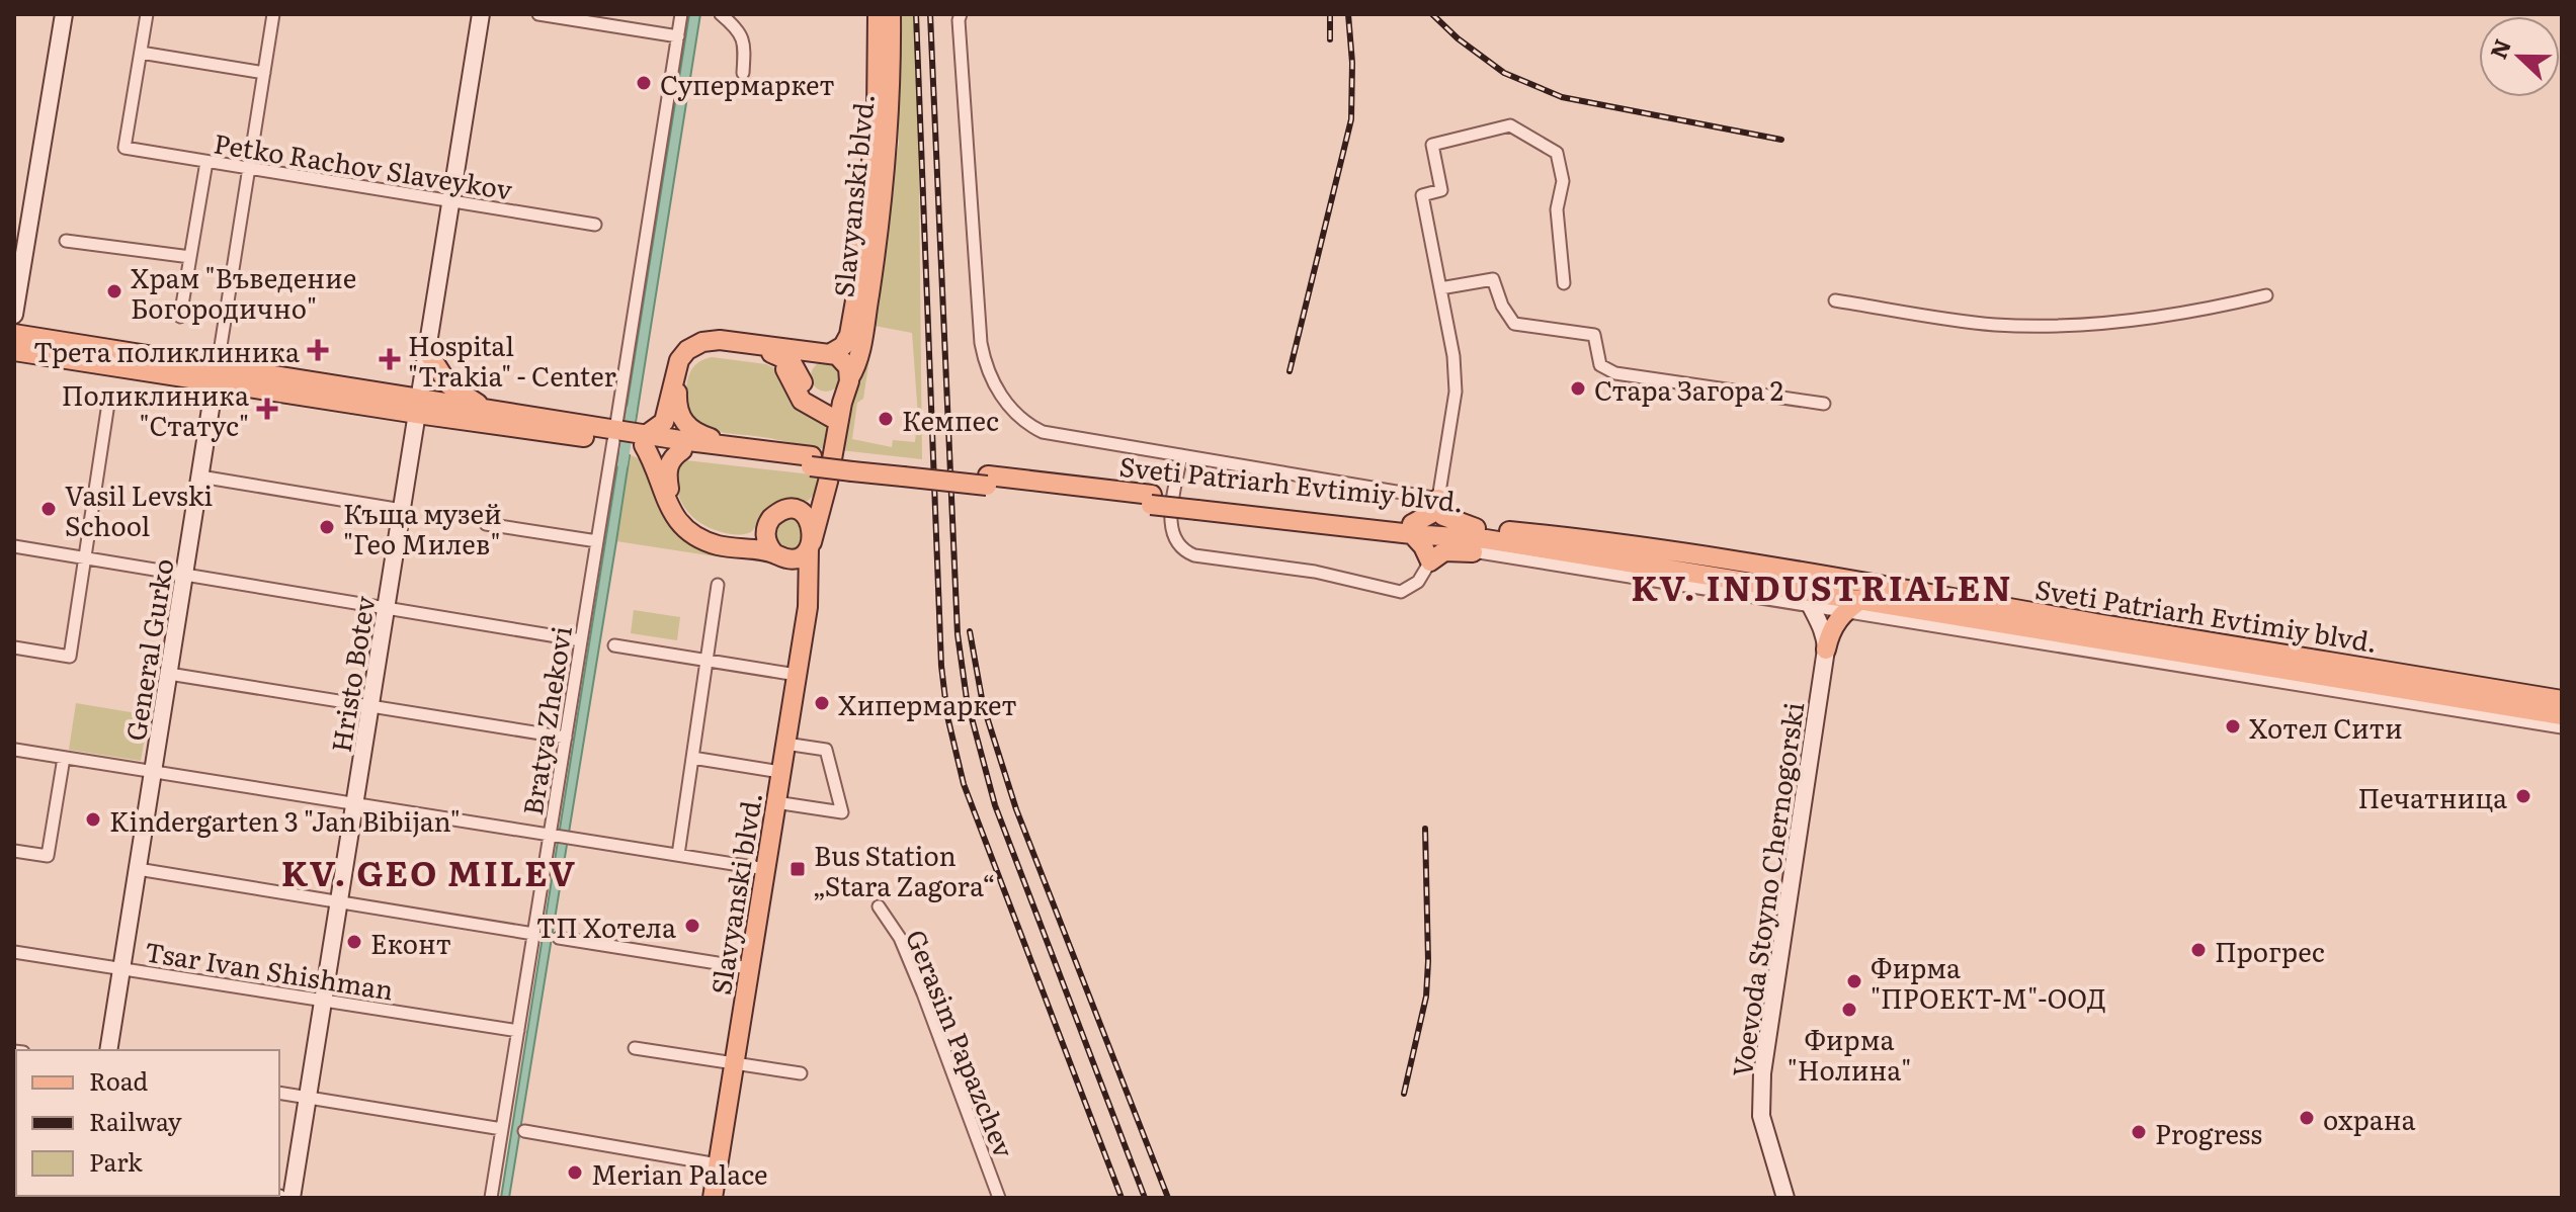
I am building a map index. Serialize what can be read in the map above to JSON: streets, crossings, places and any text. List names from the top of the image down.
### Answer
{
  "streets": {
    "main road": ["Slavyanski blvd.", "Sveti Patriarh Evtimiy blvd."],
    "street": [
      "Petko Rachov Slaveykov",
      "General Gurko",
      "Hristo Botev",
      "Bratya Zhekovi",
      "Voevoda Stoyno Chernogorski",
      "Tsar Ivan Shishman",
      "Gerasim Papazchev"
    ]
  },
  "crossings": [
    ["Petko Rachov Slaveykov", "General Gurko"],
    ["Petko Rachov Slaveykov", "Hristo Botev"],
    ["Sveti Patriarh Evtimiy blvd.", "General Gurko"],
    ["Sveti Patriarh Evtimiy blvd.", "Hristo Botev"],
    ["Sveti Patriarh Evtimiy blvd.", "Bratya Zhekovi"],
    ["Sveti Patriarh Evtimiy blvd.", "Voevoda Stoyno Chernogorski"],
    ["General Gurko", "Tsar Ivan Shishman"],
    ["Hristo Botev", "Tsar Ivan Shishman"],
    ["Bratya Zhekovi", "Tsar Ivan Shishman"]
  ],
  "districts": ["KV. INDUSTRIALEN", "KV. GEO MILEV"],
  "places": {
    "other": [
      "Супермаркет",
      "Храм \"Въведение Богородично\"",
      "Стара Загора 2",
      "Кемпес",
      "Vasil Levski School",
      "Къща музей \"Гео Милев\"",
      "Хипермаркет",
      "Хотел Сити",
      "Печатница",
      "Kindergarten 3 \"Jan Bibijan\"",
      "ТП Хотела",
      "Еконт",
      "Прогрес",
      "Фирма \"ПРОЕКТ-М\"-ООД",
      "Фирма \"Нолина\"",
      "охрана",
      "Progress",
      "Merian Palace"
    ],
    "health": ["Трета поликлиника", "Hospital \"Trakia\" - Center", "Поликлиника \"Статус\""],
    "transit": ["Bus Station „Stara Zagora“"]
  },
  "legend": ["Road", "Railway", "Park"],
  "north": "left"
}
